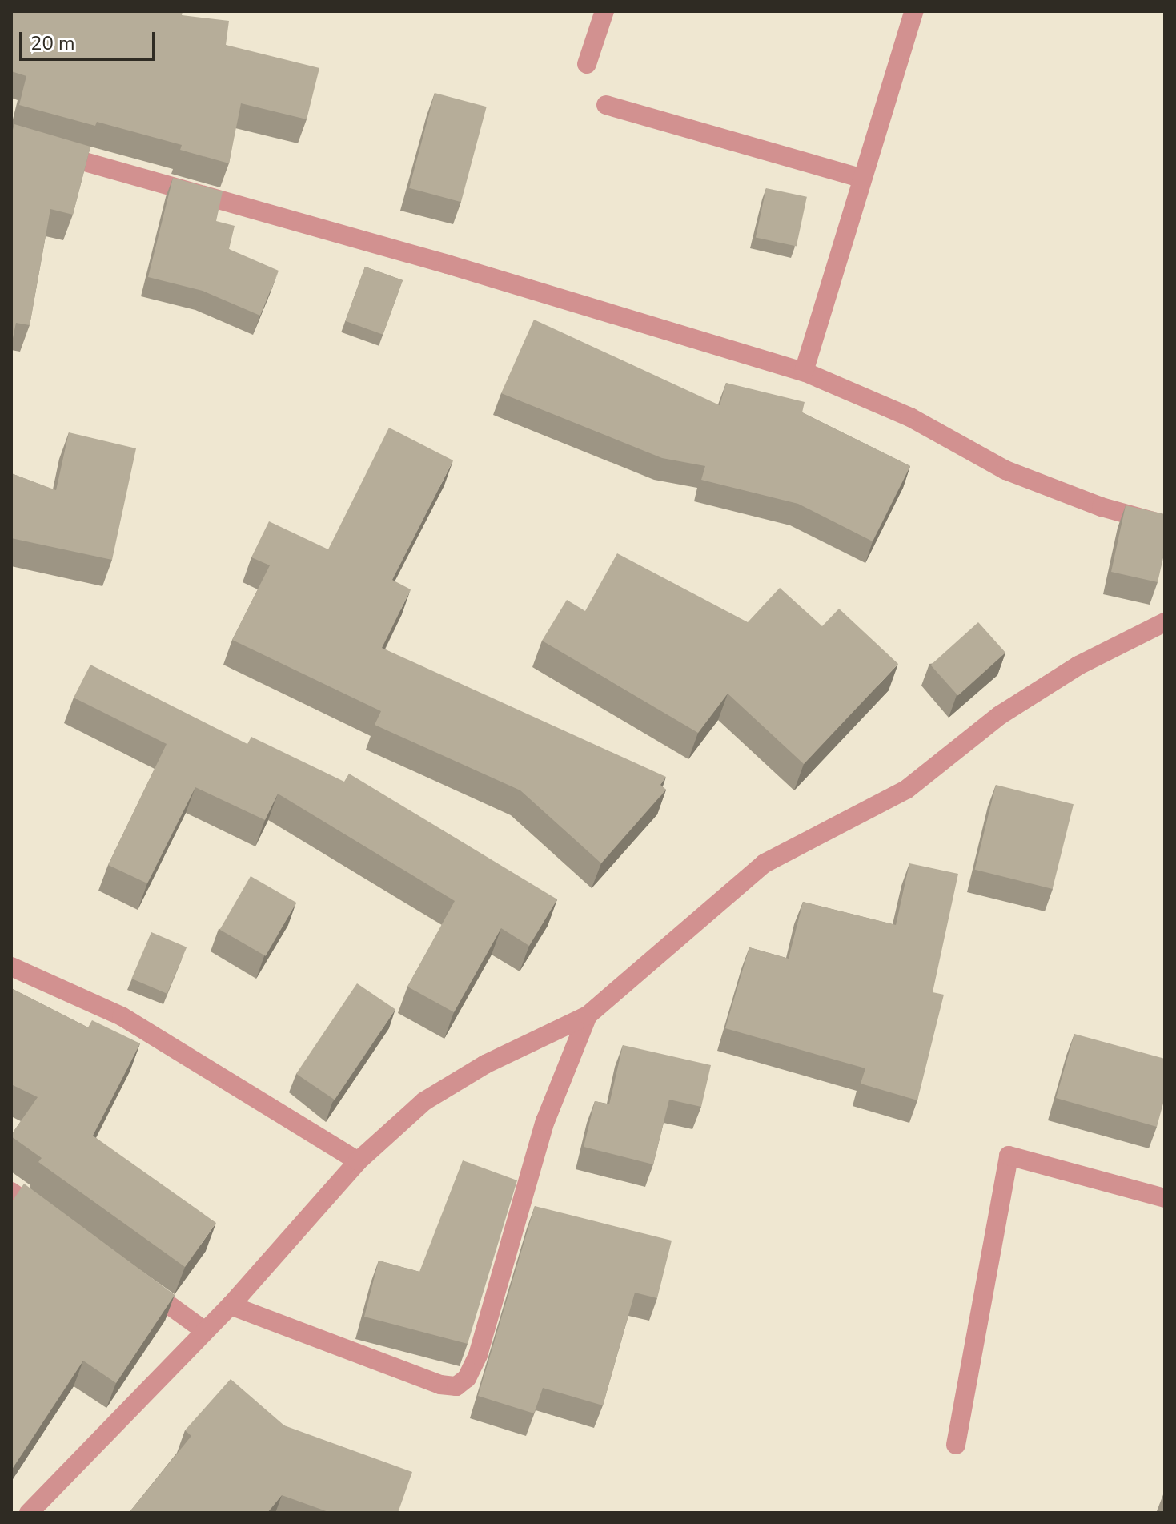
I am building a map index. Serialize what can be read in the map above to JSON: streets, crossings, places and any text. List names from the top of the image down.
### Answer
{
  "scale_bar": "20 m"
}
